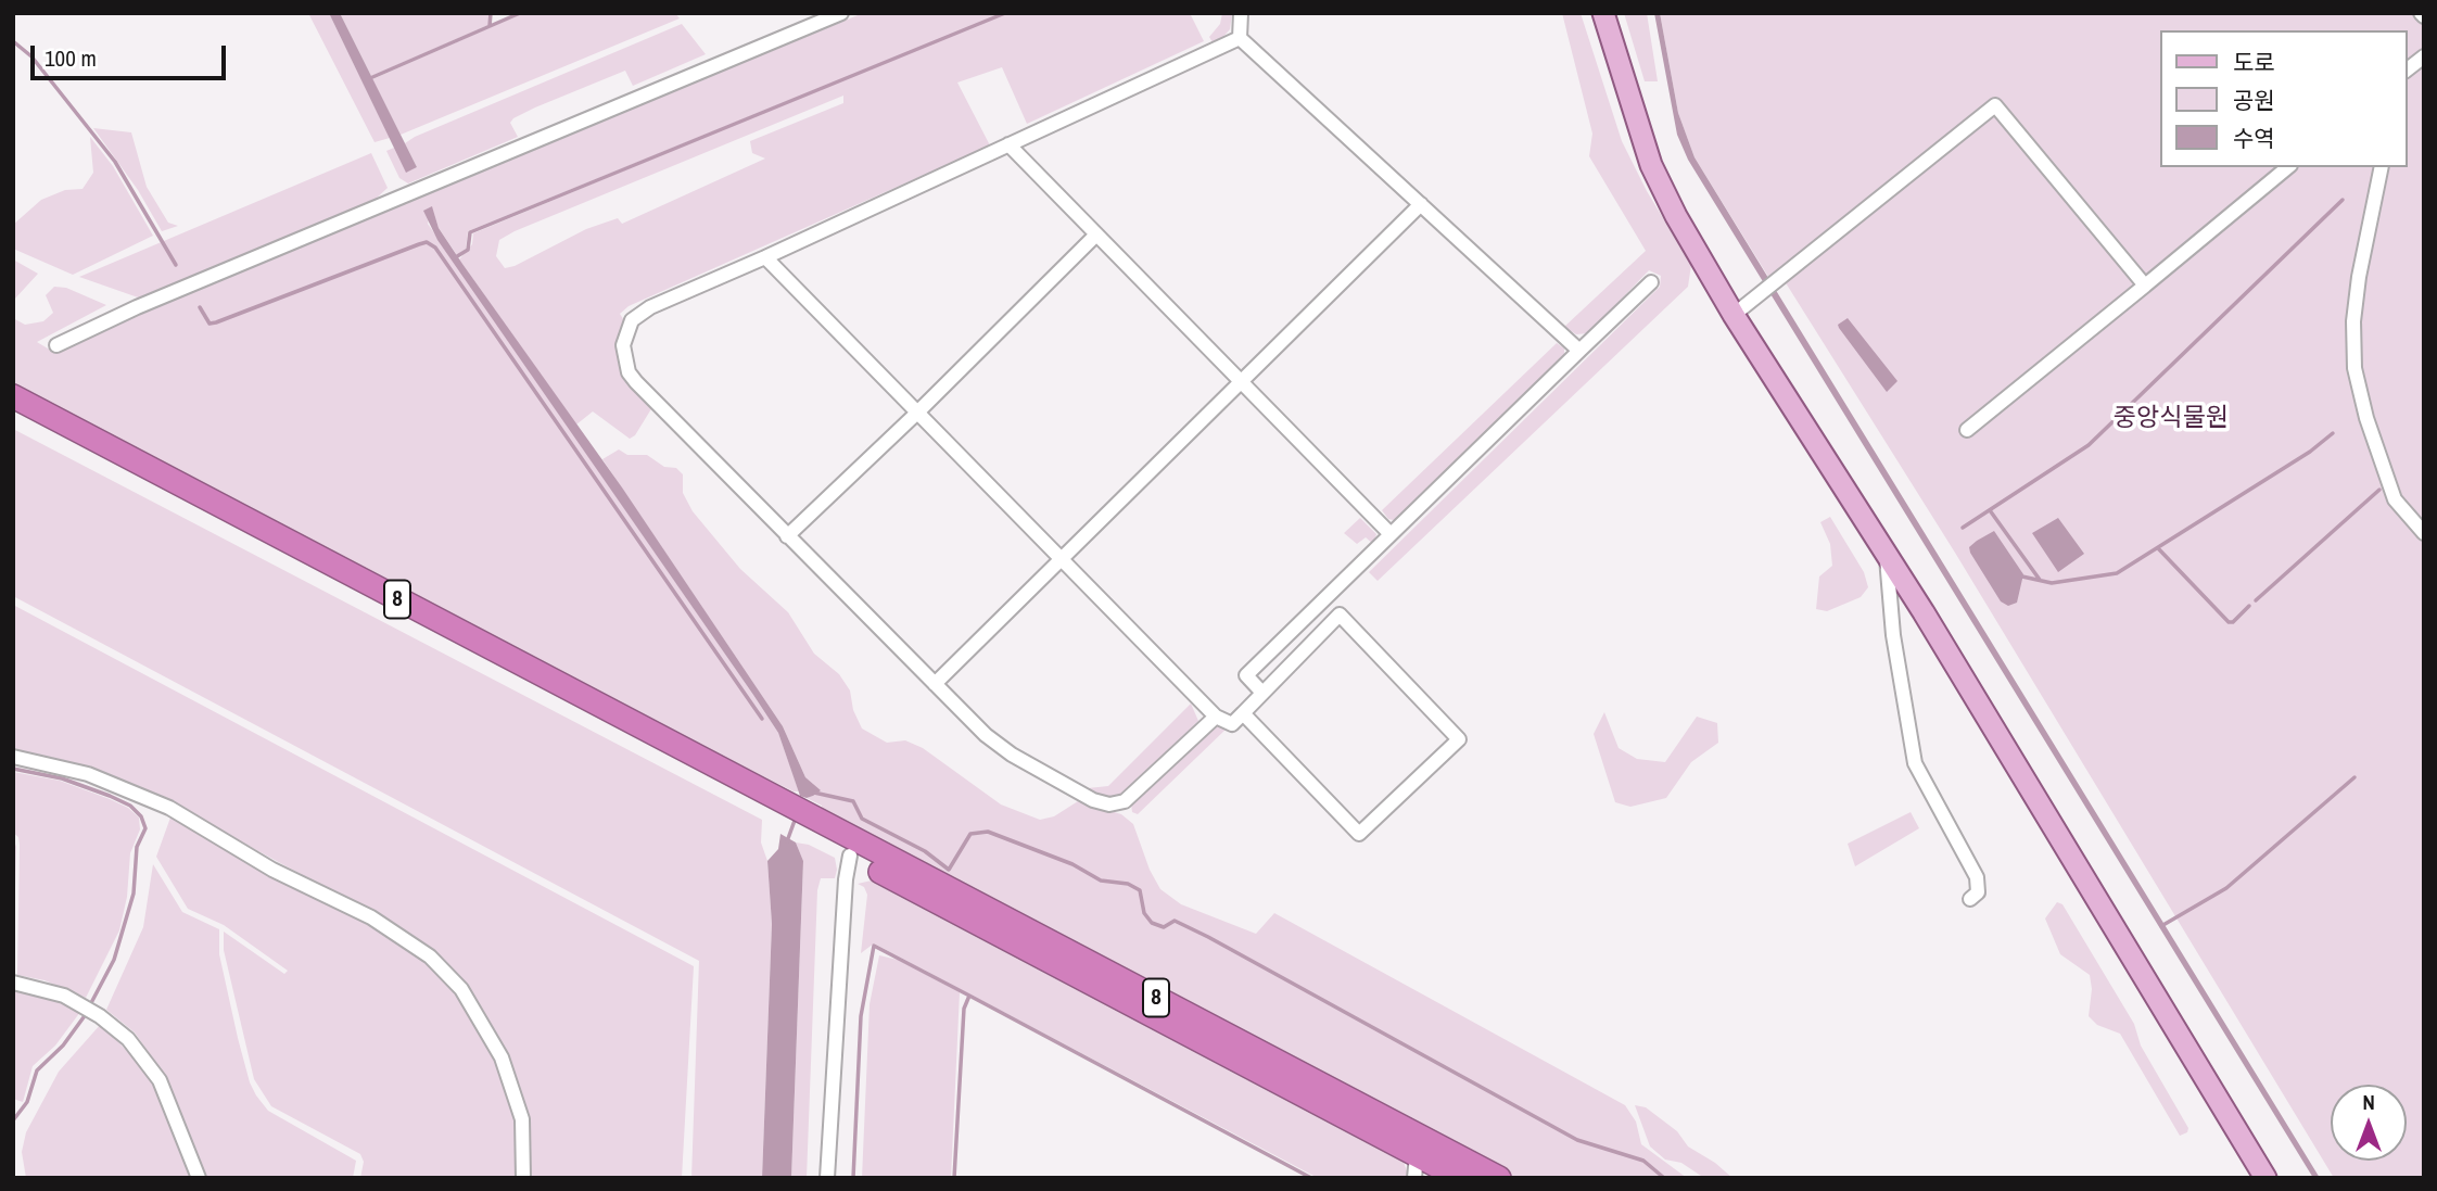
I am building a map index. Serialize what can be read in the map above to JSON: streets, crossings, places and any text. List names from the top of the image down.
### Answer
{
  "streets": {
    "highway": ["8"]
  },
  "parks": ["중앙식물원"],
  "legend": ["도로", "공원", "수역"],
  "scale_bar": "100 m",
  "north": "top"
}
